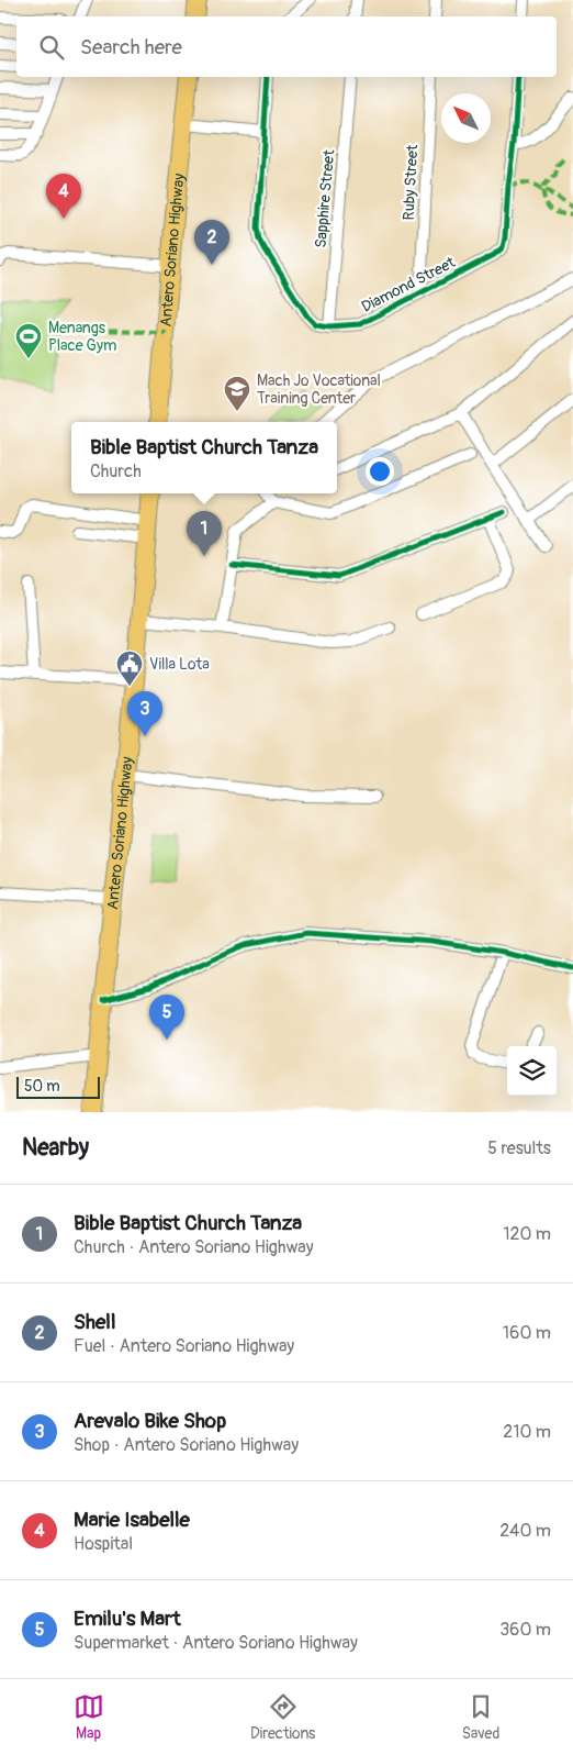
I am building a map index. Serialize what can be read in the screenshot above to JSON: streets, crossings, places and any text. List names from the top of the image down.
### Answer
{
  "streets": {
    "main road": ["Antero Soriano Highway"],
    "street": ["Ruby Street", "Sapphire Street", "Diamond Street"]
  },
  "crossings": [
    ["Ruby Street", "Diamond Street"],
    ["Sapphire Street", "Diamond Street"]
  ],
  "places": {
    "sports": ["Menangs Place Gym"],
    "school or university": ["Mach Jo Vocational Training Center"],
    "public building": ["Villa Lota"]
  },
  "scale_bar": "50 m",
  "north": "top left",
  "page": {
    "search": "Search here",
    "pins": [
      "4",
      "2",
      "1",
      "3",
      "5"
    ],
    "popup": ["Bible Baptist Church Tanza", "Church"],
    "scale": "50 m",
    "heading": ["Nearby", "5 results"],
    "list": [
      {
        "mark": "1",
        "name": "Bible Baptist Church Tanza",
        "note": "Church · Antero Soriano Highway",
        "value": "120 m"
      },
      {
        "mark": "2",
        "name": "Shell",
        "note": "Fuel · Antero Soriano Highway",
        "value": "160 m"
      },
      {
        "mark": "3",
        "name": "Arevalo Bike Shop",
        "note": "Shop · Antero Soriano Highway",
        "value": "210 m"
      },
      {
        "mark": "4",
        "name": "Marie Isabelle",
        "note": "Hospital",
        "value": "240 m"
      },
      {
        "mark": "5",
        "name": "Emilu's Mart",
        "note": "Supermarket · Antero Soriano Highway",
        "value": "360 m"
      }
    ],
    "nav": ["Map", "Directions", "Saved"]
  }
}
